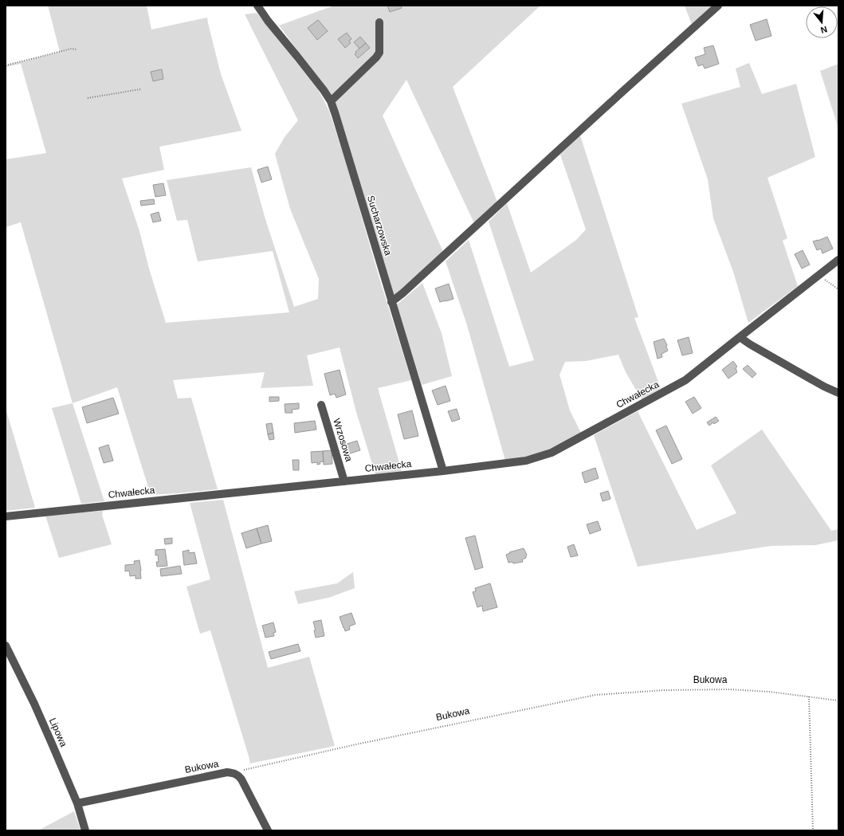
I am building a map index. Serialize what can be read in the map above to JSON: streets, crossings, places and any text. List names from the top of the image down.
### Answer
{
  "streets": {
    "street": [
      "Sucharzowska",
      "Chwałecka",
      "Wrzosowa",
      "Bukowa",
      "Lipowa"
    ]
  },
  "crossings": [
    ["Sucharzowska", "Chwałecka"],
    ["Chwałecka", "Wrzosowa"],
    ["Bukowa", "Lipowa"]
  ],
  "north": "bottom"
}
